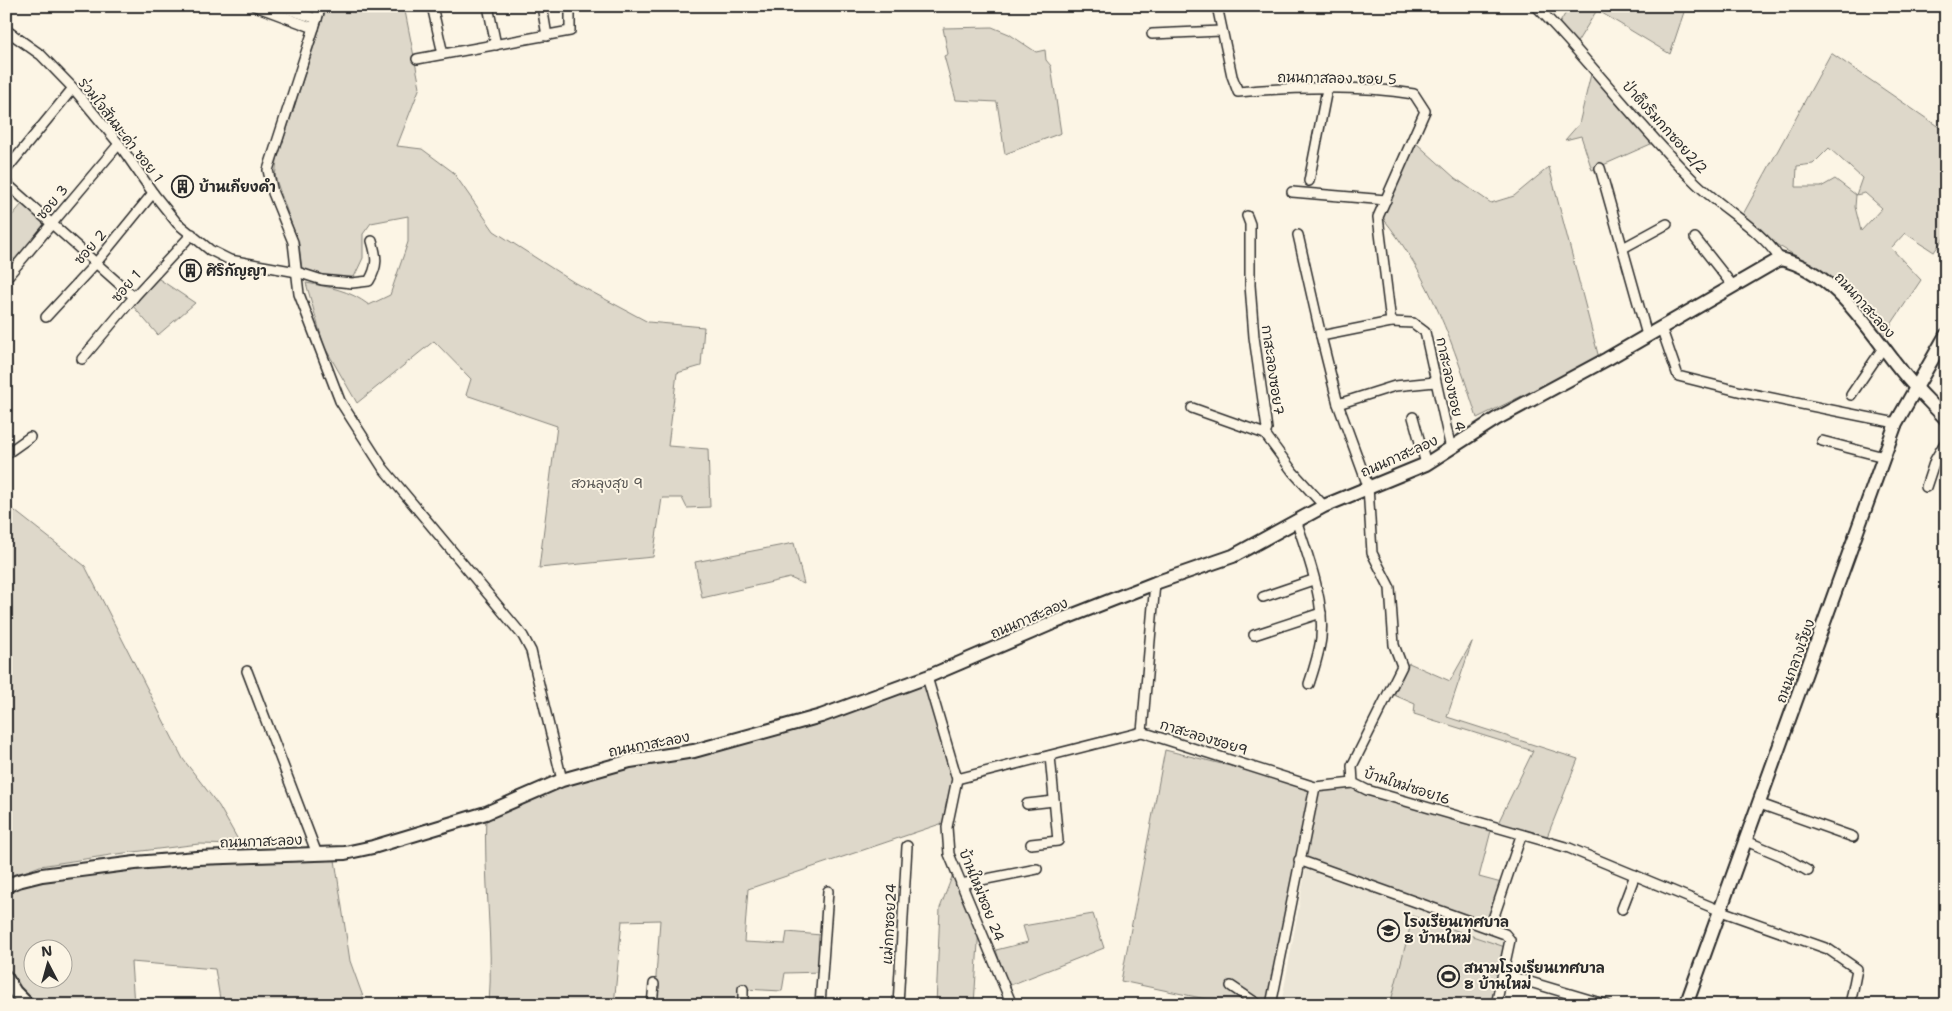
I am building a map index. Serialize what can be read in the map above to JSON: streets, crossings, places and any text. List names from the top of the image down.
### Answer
{
  "streets": {
    "street": [
      "ถนนกาสลอง ซอย 5",
      "ป่าตึงริมกกซอย2/2",
      "ร่วมใจสันมะค่า ซอย 1",
      "ซอย 3",
      "ซอย 2",
      "ซอย 1",
      "ถนนกาสะลอง",
      "กาสะลองซอย7",
      "กาสะลองซอย 4",
      "ถนนกลางเวียง",
      "กาสะลองซอย9",
      "บ้านใหม่ซอย16",
      "บ้านใหม่ซอย 24",
      "แม่กกซอย24"
    ]
  },
  "crossings": [
    ["ถนนกาสลอง ซอย 5", "กาสะลองซอย 4"],
    ["ป่าตึงริมกกซอย2/2", "ถนนกาสะลอง"],
    ["ร่วมใจสันมะค่า ซอย 1", "ซอย 3"],
    ["ร่วมใจสันมะค่า ซอย 1", "ซอย 2"],
    ["ร่วมใจสันมะค่า ซอย 1", "ซอย 1"],
    ["ถนนกาสะลอง", "กาสะลองซอย7"],
    ["ถนนกาสะลอง", "กาสะลองซอย 4"],
    ["ถนนกาสะลอง", "ถนนกลางเวียง"],
    ["ถนนกาสะลอง", "กาสะลองซอย9"],
    ["ถนนกาสะลอง", "บ้านใหม่ซอย16"],
    ["ถนนกาสะลอง", "บ้านใหม่ซอย 24"],
    ["ถนนกลางเวียง", "บ้านใหม่ซอย16"]
  ],
  "parks": ["สวนลุงสุข 9"],
  "places": {
    "building": ["บ้านเกียงคำ", "ศิริกัญญา"],
    "school or university": ["โรงเรียนเทศบาล 8 บ้านใหม่"],
    "sports": ["สนามโรงเรียนเทศบาล 8 บ้านใหม่"]
  },
  "north": "top"
}
